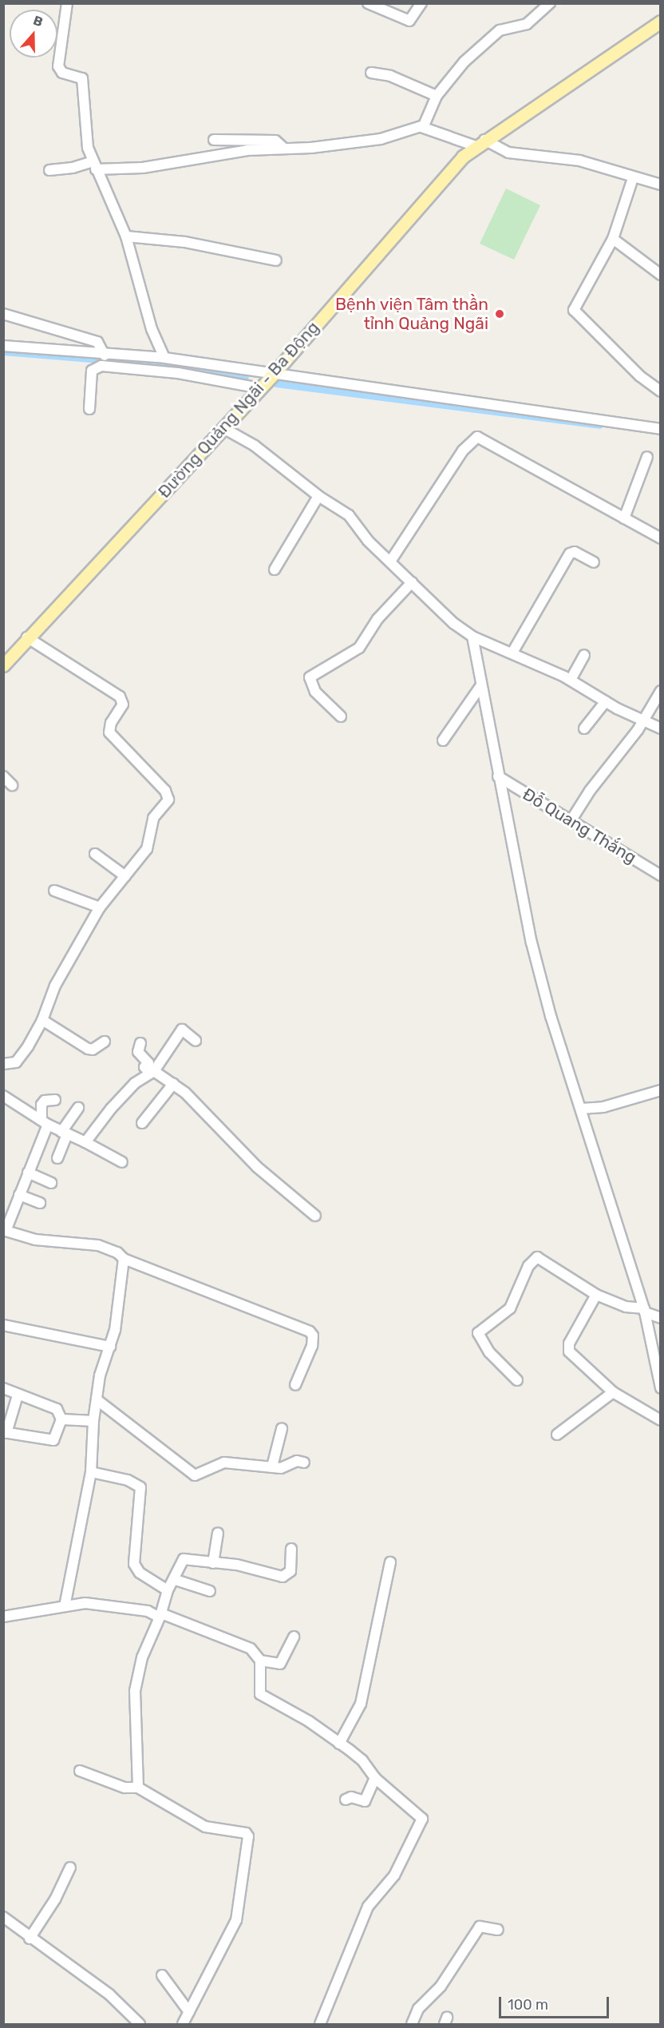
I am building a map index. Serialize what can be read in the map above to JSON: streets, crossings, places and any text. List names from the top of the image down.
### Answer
{
  "streets": {
    "main road": ["Đường Quảng Ngãi - Ba Động"],
    "street": ["Đỗ Quang Thắng"]
  },
  "places": ["Bệnh viện Tâm thần tỉnh Quảng Ngãi"],
  "scale_bar": "100 m",
  "north": "top"
}
